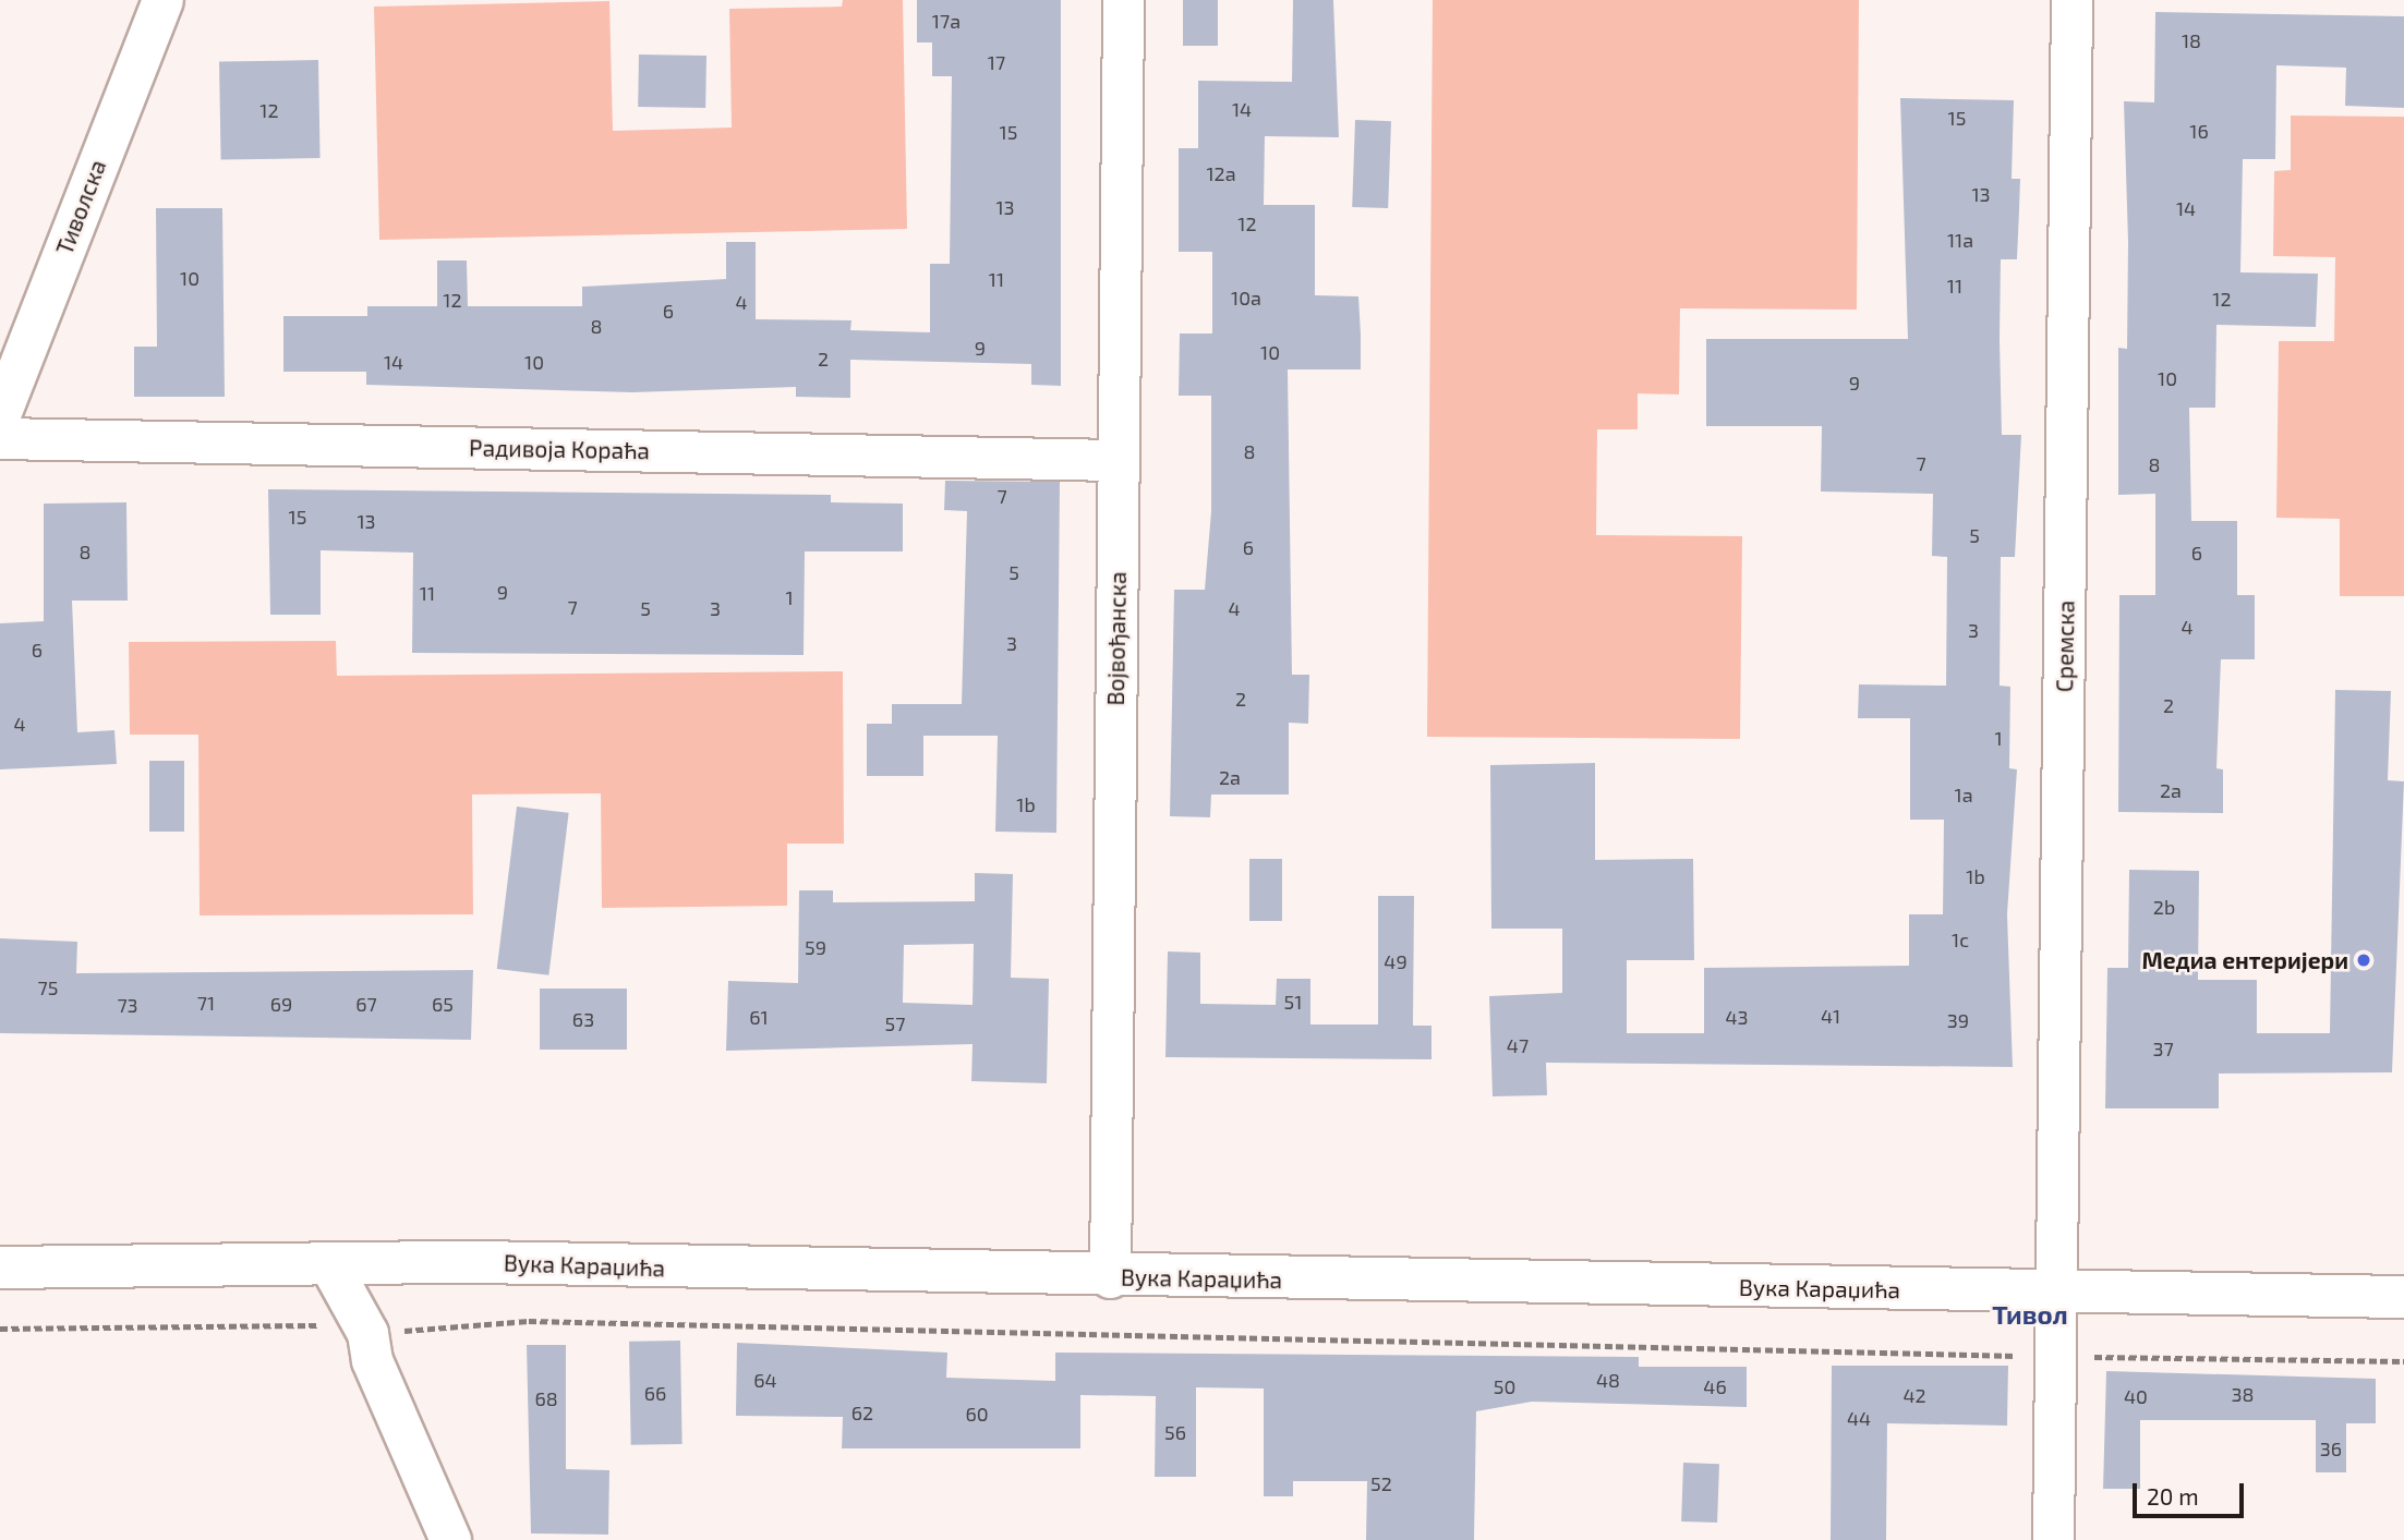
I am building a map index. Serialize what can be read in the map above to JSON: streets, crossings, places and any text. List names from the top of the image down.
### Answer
{
  "streets": {
    "main road": ["Вука Караџића"],
    "street": [
      "Тиволска",
      "Радивоја Кораћа",
      "Војвођанска",
      "Сремска"
    ]
  },
  "crossings": [
    ["Радивоја Кораћа", "Војвођанска"],
    ["Војвођанска", "Вука Караџића"],
    ["Сремска", "Вука Караџића"]
  ],
  "districts": ["Тивол"],
  "places": ["Медиа ентеријери"],
  "house_numbers": [
    "17a",
    "18",
    "17",
    "14",
    "12",
    "15",
    "16",
    "15",
    "12a",
    "13",
    "13",
    "14",
    "12",
    "11a",
    "10",
    "11",
    "11",
    "10a",
    "12",
    "12",
    "4",
    "6",
    "8",
    "9",
    "10",
    "2",
    "14",
    "10",
    "10",
    "9",
    "8",
    "7",
    "8",
    "7",
    "15",
    "13",
    "5",
    "6",
    "8",
    "6",
    "5",
    "9",
    "11",
    "1",
    "7",
    "5",
    "3",
    "4",
    "4",
    "3",
    "3",
    "6",
    "2",
    "2",
    "4",
    "1",
    "2a",
    "2a",
    "1a",
    "1b",
    "1b",
    "2b",
    "1c",
    "59",
    "49",
    "75",
    "51",
    "71",
    "69",
    "67",
    "65",
    "73",
    "41",
    "61",
    "43",
    "63",
    "39",
    "57",
    "47",
    "37",
    "64",
    "48",
    "50",
    "46",
    "66",
    "38",
    "42",
    "40",
    "68",
    "62",
    "60",
    "44",
    "56",
    "36",
    "52"
  ],
  "scale_bar": "20 m"
}
